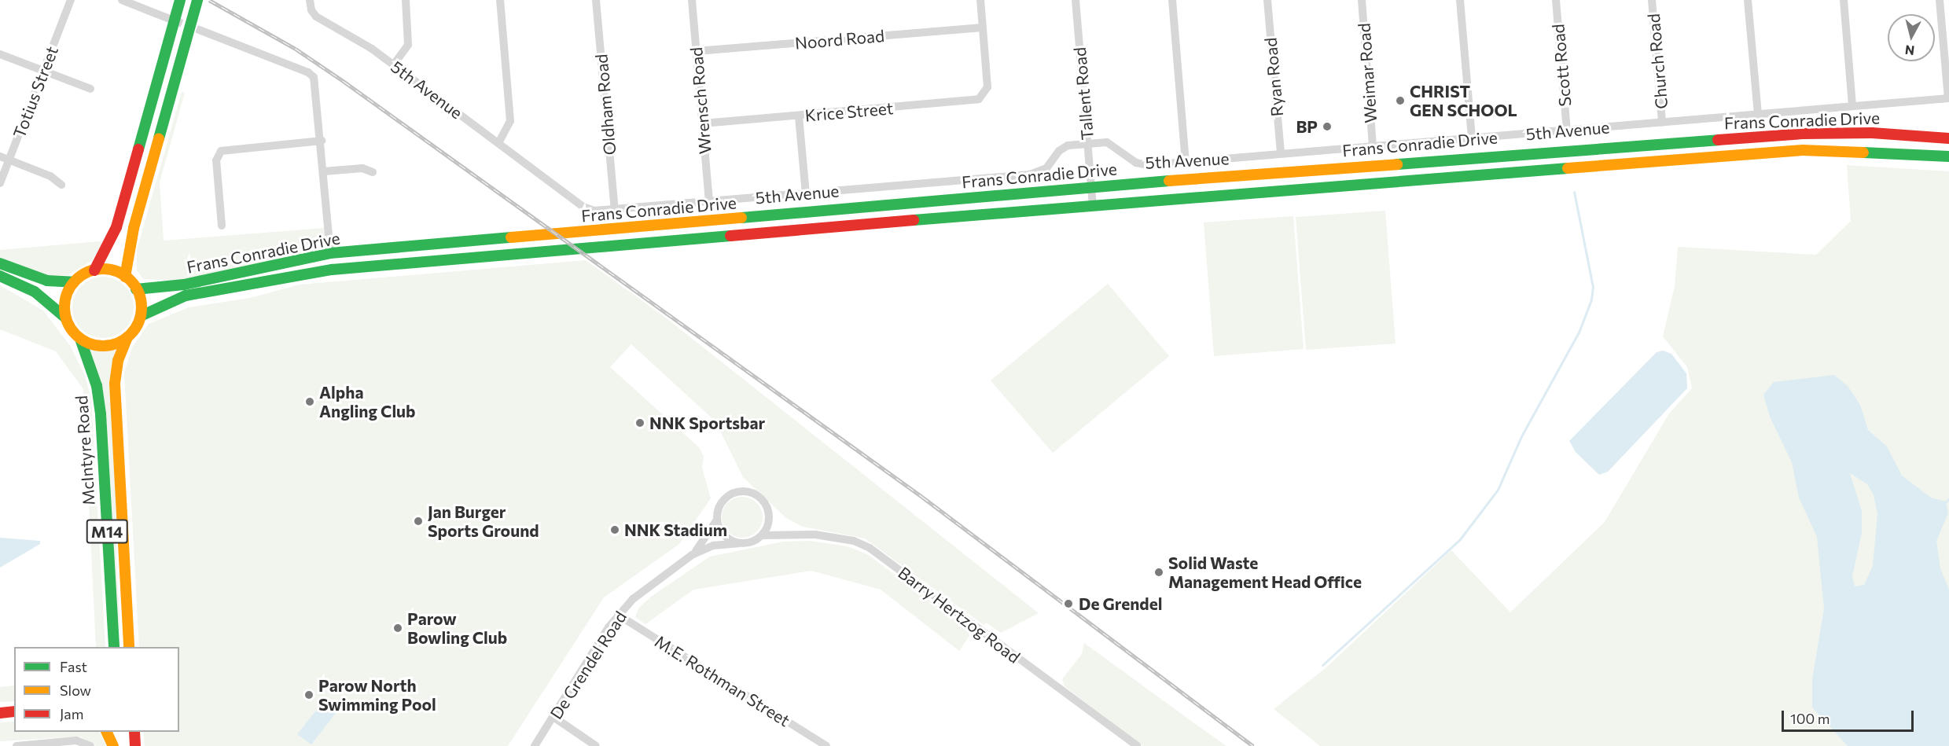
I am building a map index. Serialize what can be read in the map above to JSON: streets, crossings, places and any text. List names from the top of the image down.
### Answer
{
  "streets": {
    "main road": ["Frans Conradie Drive", "McIntyre Road", "M14"],
    "street": [
      "Noord Road",
      "Church Road",
      "Scott Road",
      "Weimar Road",
      "Ryan Road",
      "5th Avenue",
      "Totius Street",
      "Tallent Road",
      "Wrensch Road",
      "Oldham Road",
      "Krice Street",
      "Barry Hertzog Road",
      "De Grendel Road",
      "M.E. Rothman Street"
    ]
  },
  "crossings": [
    ["Noord Road", "Wrensch Road"],
    ["Noord Road", "Krice Street"],
    ["Church Road", "5th Avenue"],
    ["Scott Road", "5th Avenue"],
    ["Weimar Road", "5th Avenue"],
    ["Ryan Road", "5th Avenue"],
    ["5th Avenue", "Tallent Road"],
    ["5th Avenue", "Wrensch Road"],
    ["5th Avenue", "Oldham Road"],
    ["Tallent Road", "Frans Conradie Drive"],
    ["Wrensch Road", "Krice Street"],
    ["Frans Conradie Drive", "McIntyre Road"],
    ["Frans Conradie Drive", "M14"],
    ["McIntyre Road", "M14"],
    ["Barry Hertzog Road", "De Grendel Road"],
    ["De Grendel Road", "M.E. Rothman Street"]
  ],
  "places": [
    "CHRIST GEN SCHOOL",
    "BP",
    "Alpha Angling Club",
    "NNK Sportsbar",
    "Jan Burger Sports Ground",
    "NNK Stadium",
    "Solid Waste Management Head Office",
    "De Grendel",
    "Parow Bowling Club",
    "Parow North Swimming Pool"
  ],
  "legend": ["Fast", "Slow", "Jam"],
  "scale_bar": "100 m",
  "north": "bottom"
}
